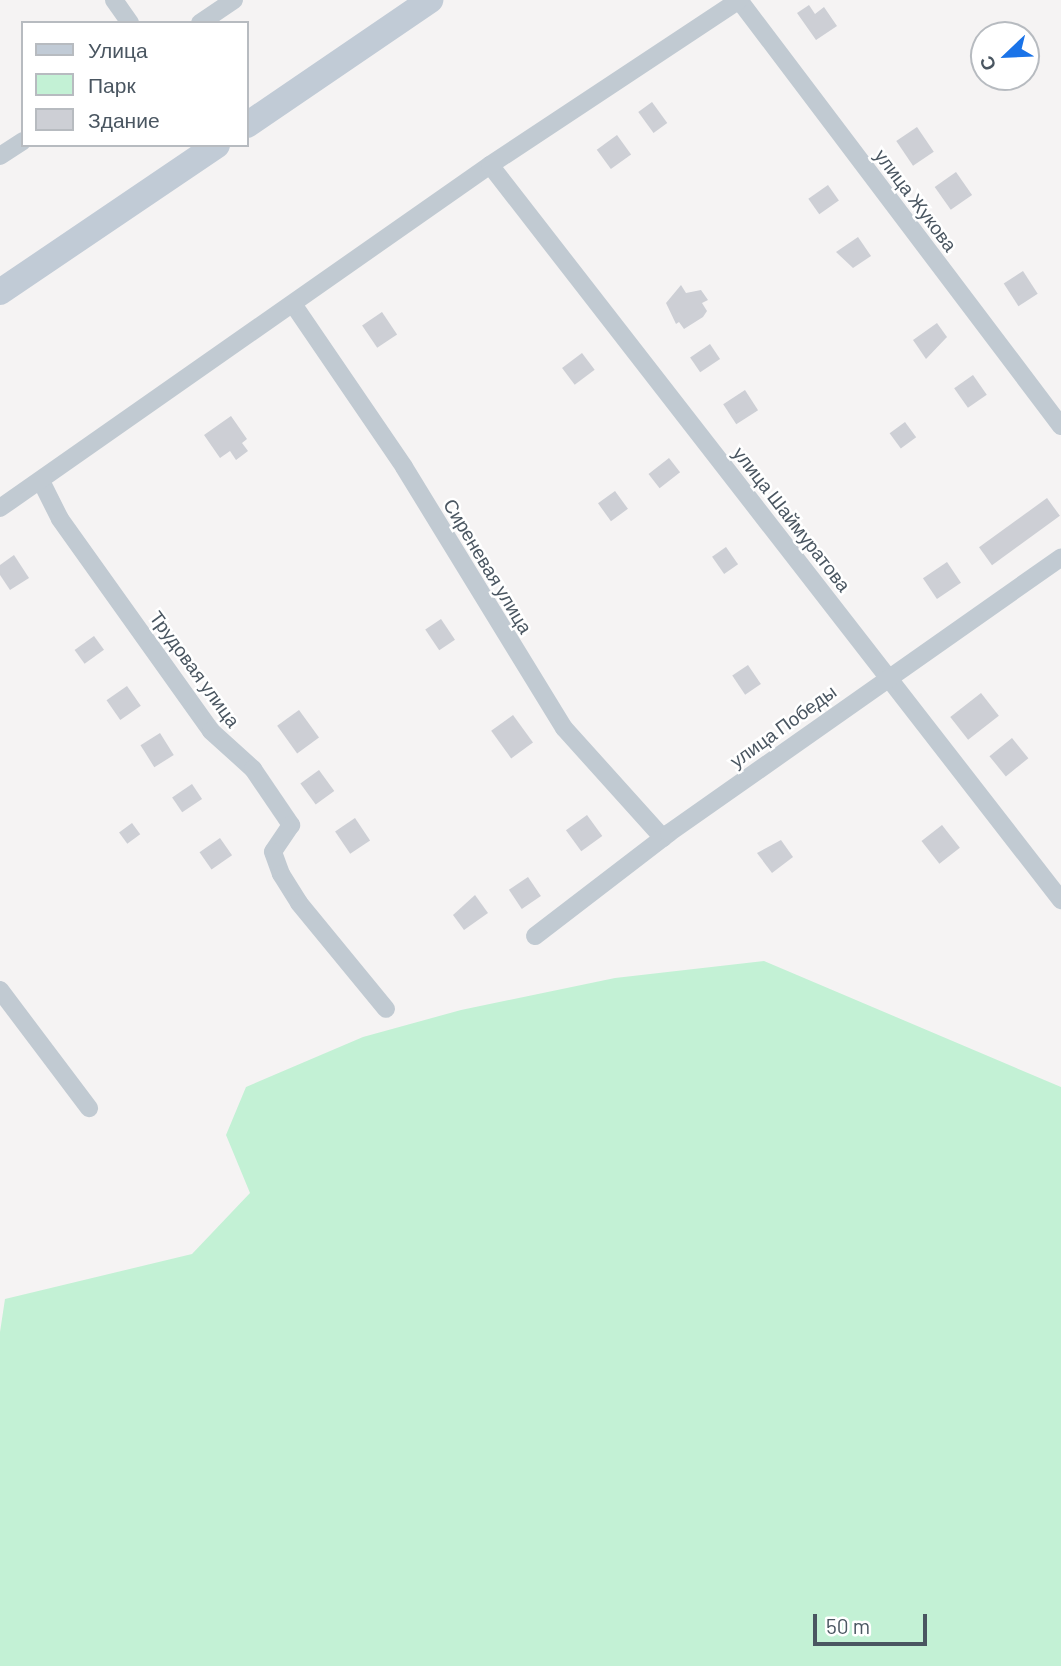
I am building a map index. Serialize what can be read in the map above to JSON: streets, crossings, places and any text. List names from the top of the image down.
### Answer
{
  "streets": {
    "street": [
      "улица Жукова",
      "улица Шаймуратова",
      "Сиреневая улица",
      "Трудовая улица",
      "улица Победы"
    ]
  },
  "crossings": [
    ["улица Шаймуратова", "улица Победы"],
    ["Сиреневая улица", "улица Победы"]
  ],
  "legend": ["Улица", "Парк", "Здание"],
  "scale_bar": "50 m",
  "north": "bottom left"
}
